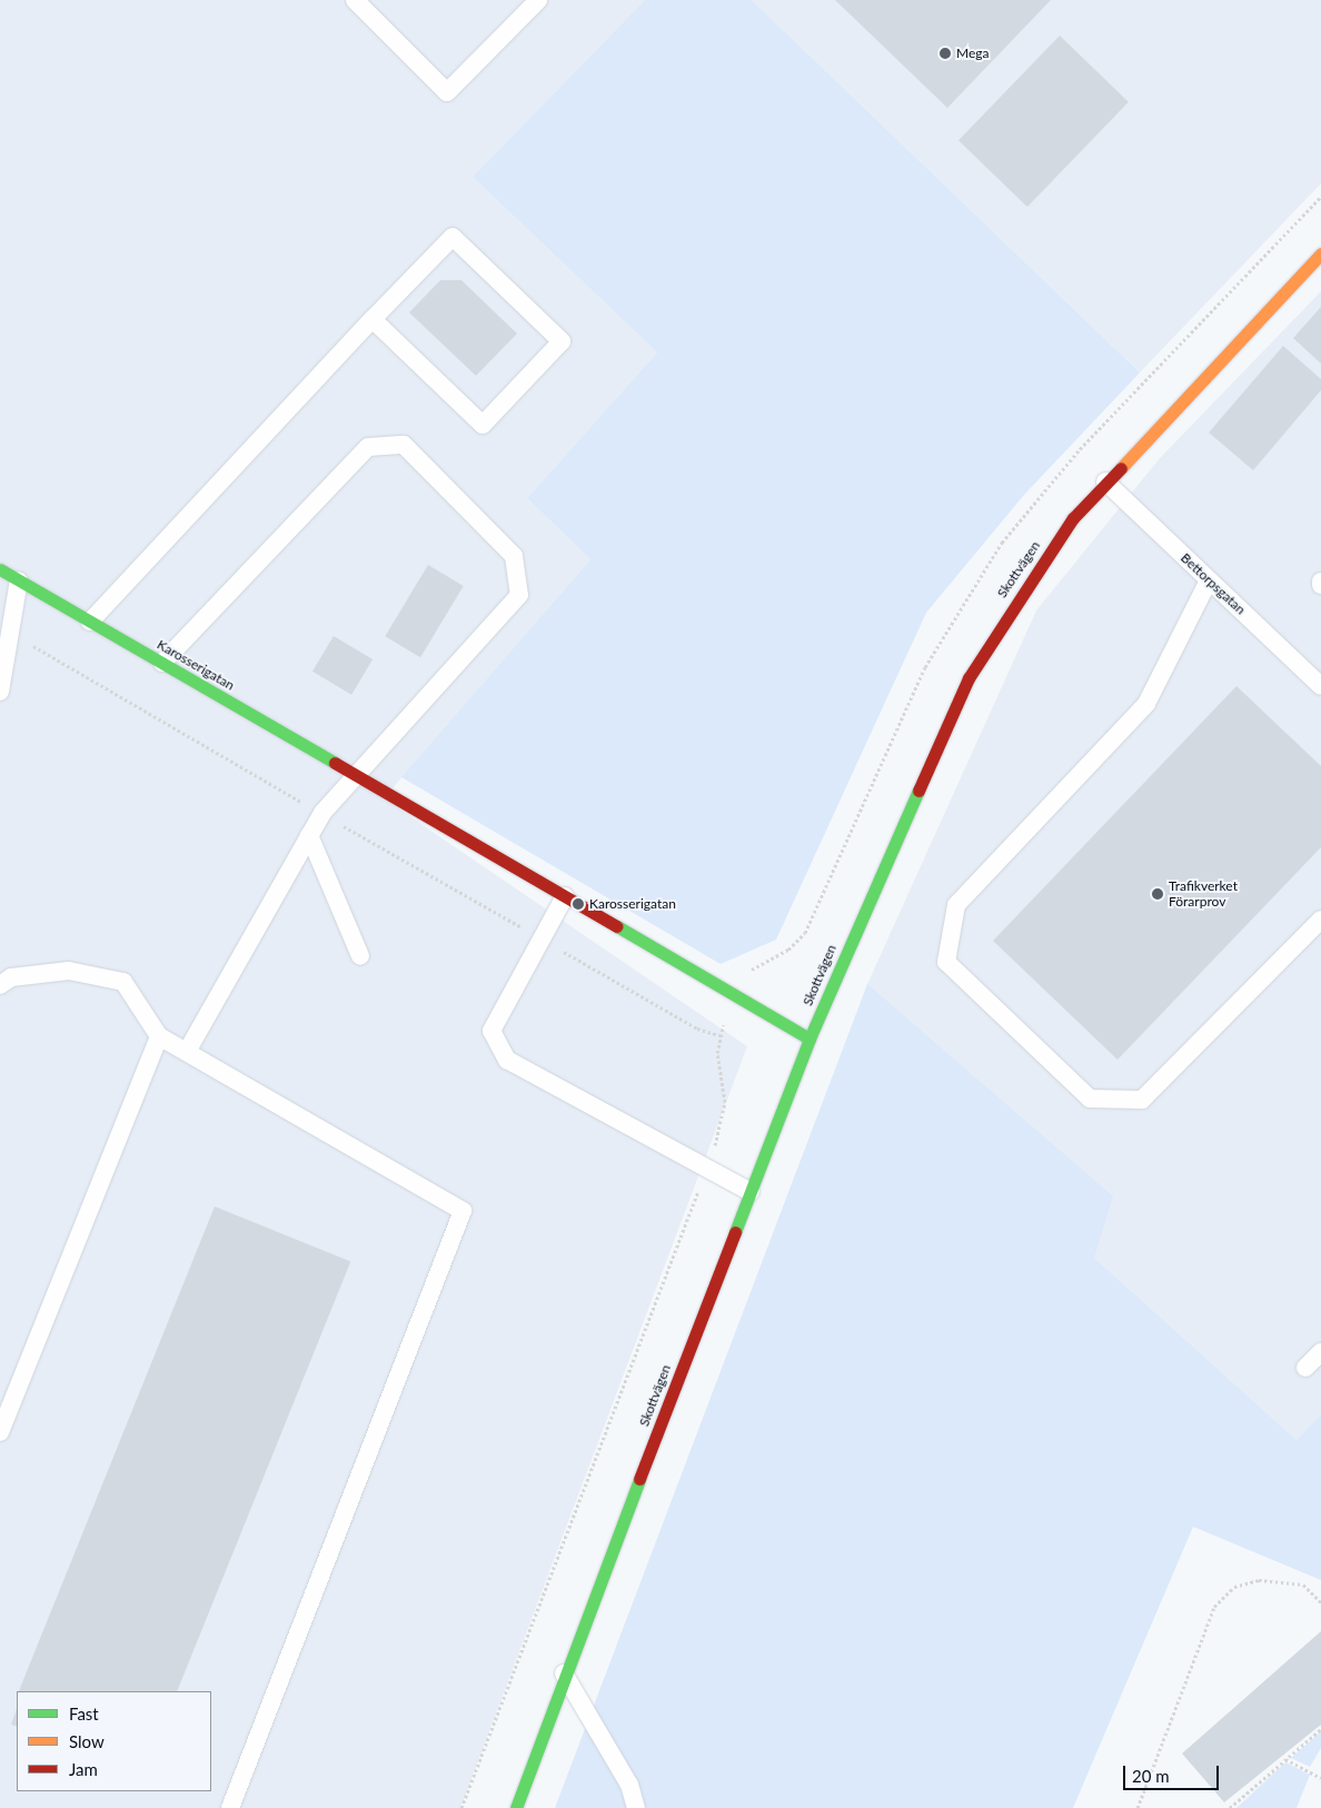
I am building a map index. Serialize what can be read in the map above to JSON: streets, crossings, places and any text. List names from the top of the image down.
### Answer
{
  "streets": {
    "street": ["Skottvägen", "Karosserigatan"],
    "lane": ["Bettorpsgatan"]
  },
  "crossings": [
    ["Skottvägen", "Bettorpsgatan"],
    ["Skottvägen", "Karosserigatan"]
  ],
  "places": ["Mega", "Trafikverket Förarprov", "Karosserigatan"],
  "legend": ["Fast", "Slow", "Jam"],
  "scale_bar": "20 m"
}
